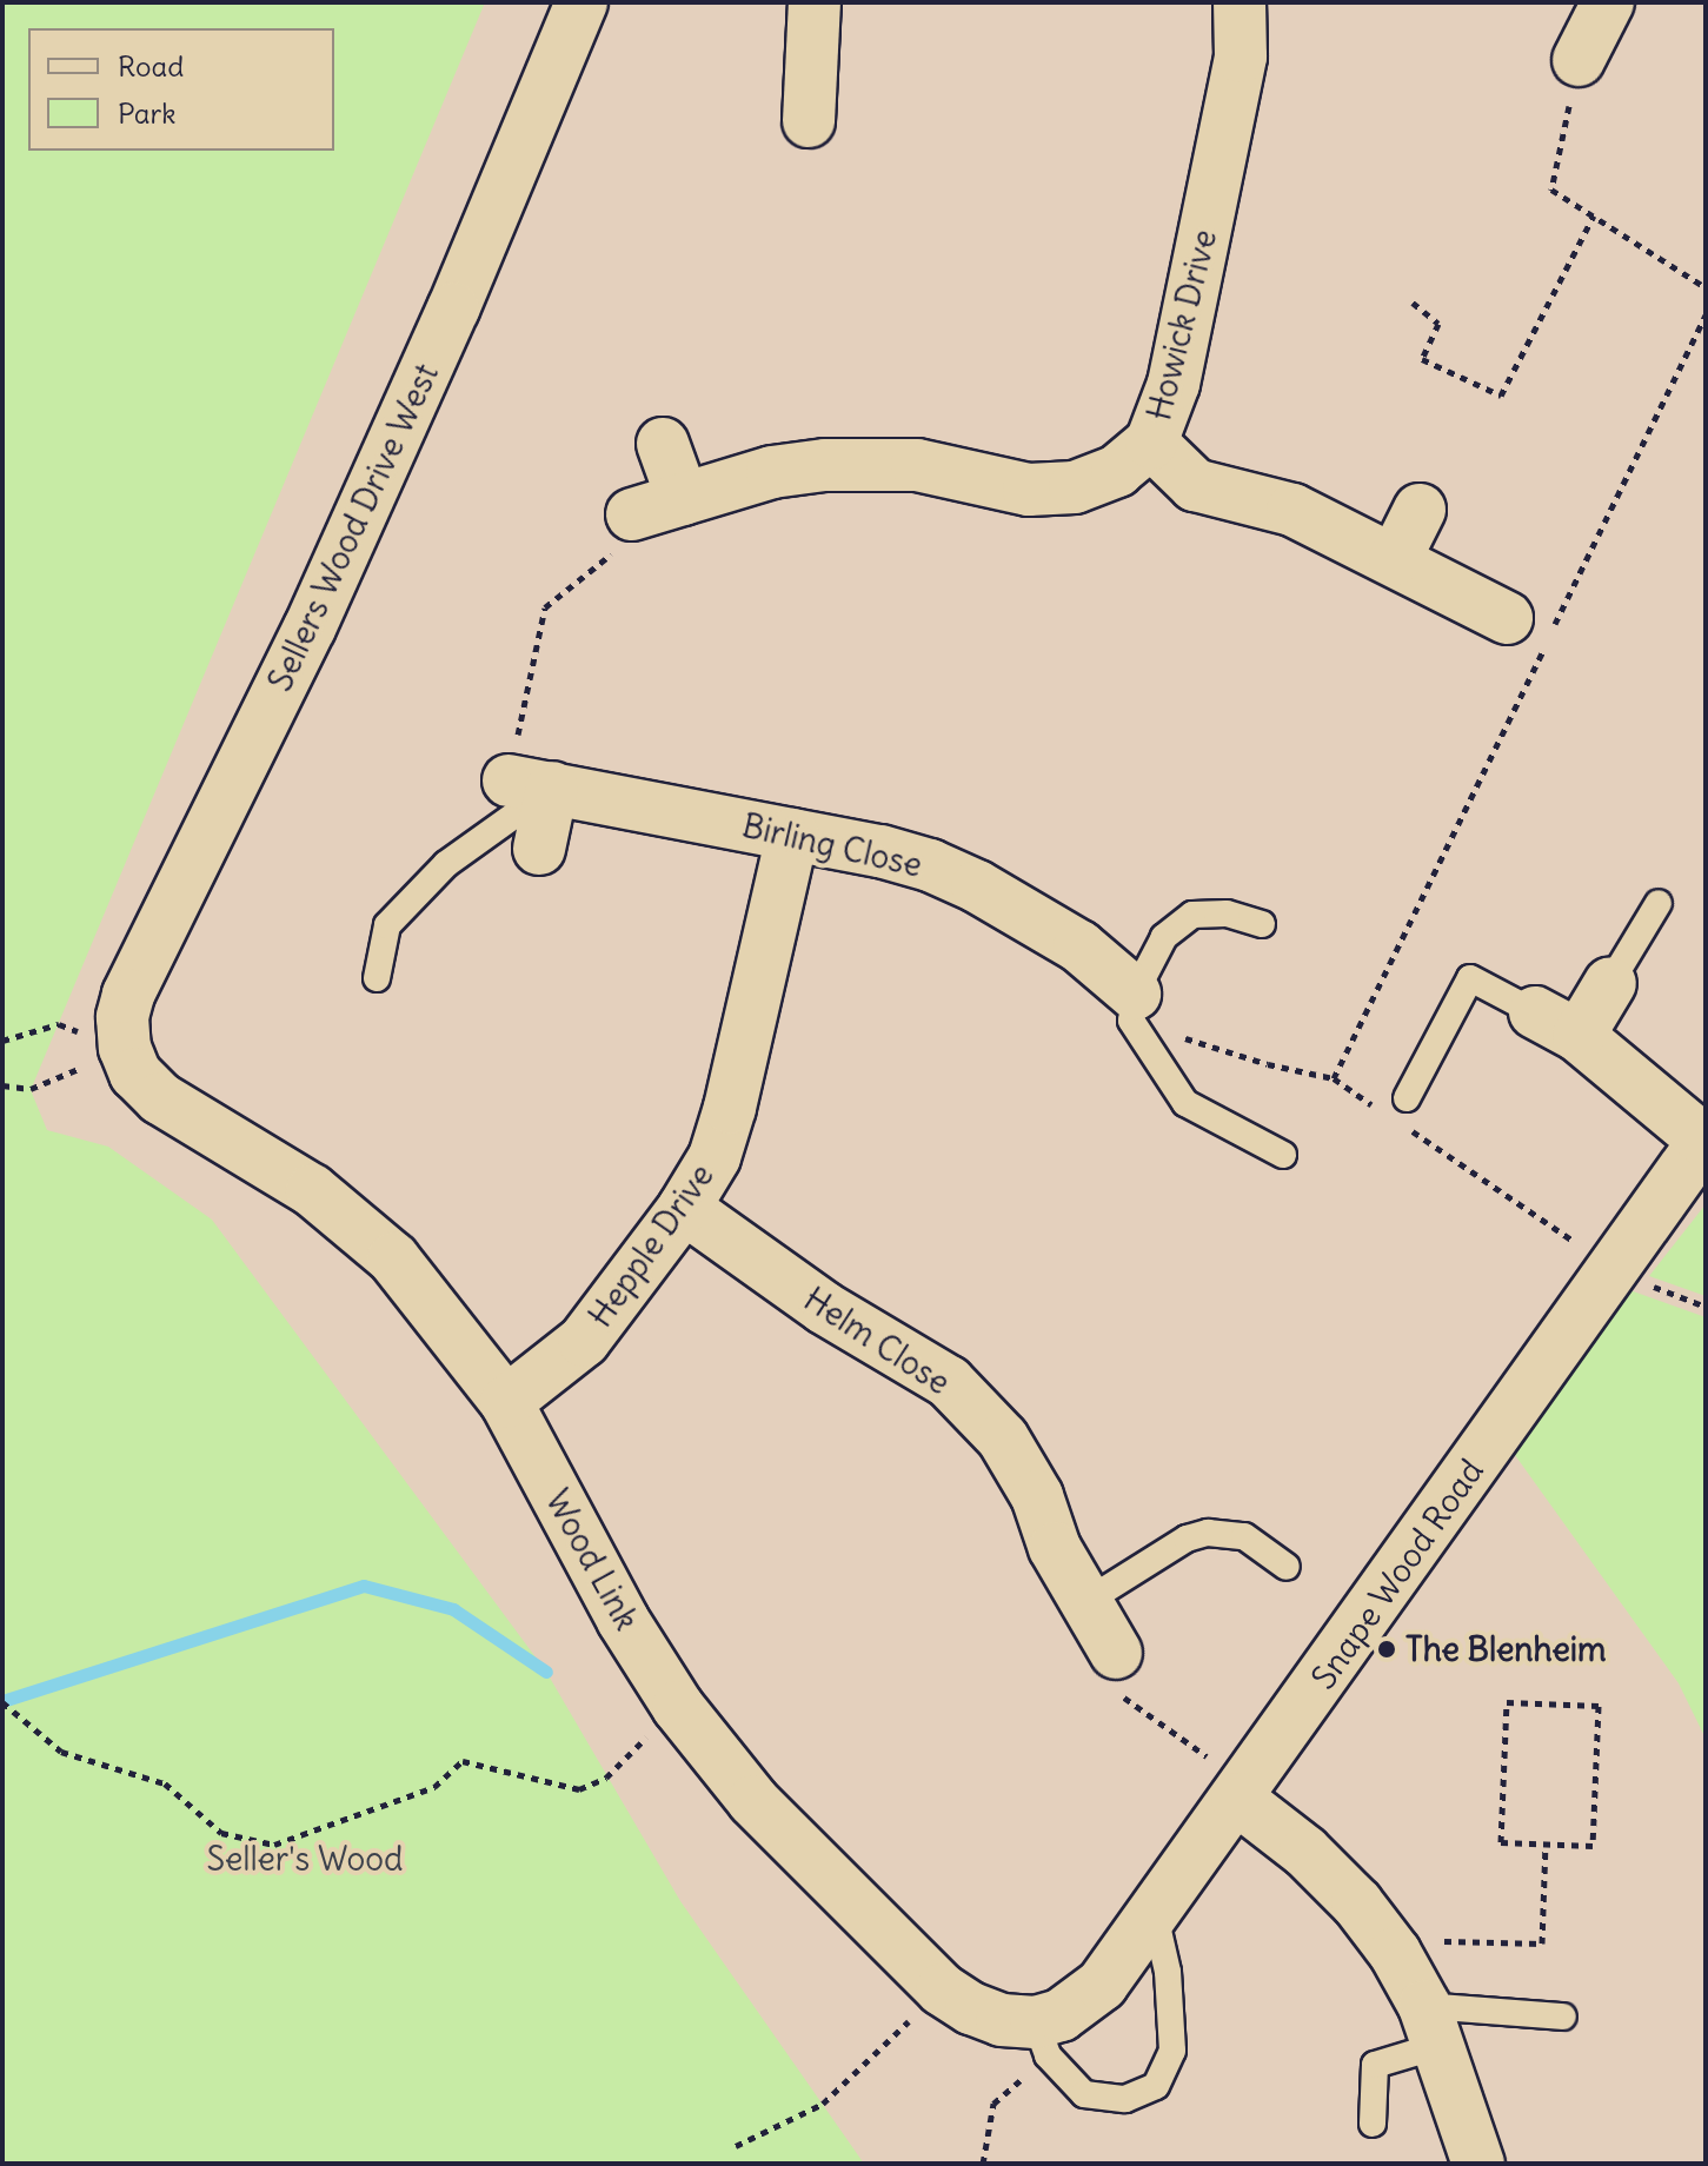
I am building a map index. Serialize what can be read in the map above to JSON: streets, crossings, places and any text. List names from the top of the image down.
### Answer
{
  "streets": {
    "street": [
      "Howick Drive",
      "Sellers Wood Drive West",
      "Birling Close",
      "Hepple Drive",
      "Helm Close",
      "Wood Link",
      "Snape Wood Road"
    ]
  },
  "crossings": [
    ["Sellers Wood Drive West", "Wood Link"],
    ["Birling Close", "Hepple Drive"],
    ["Hepple Drive", "Helm Close"],
    ["Hepple Drive", "Wood Link"],
    ["Wood Link", "Snape Wood Road"]
  ],
  "parks": ["Seller's Wood"],
  "places": ["The Blenheim"],
  "legend": ["Road", "Park"]
}
